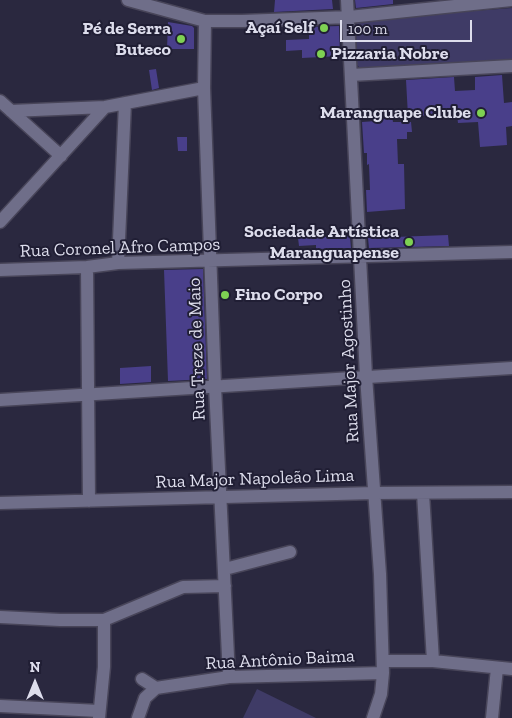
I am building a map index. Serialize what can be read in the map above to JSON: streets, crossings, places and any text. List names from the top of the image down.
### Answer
{
  "streets": {
    "street": [
      "Rua Coronel Afro Campos",
      "Rua Treze de Maio",
      "Rua Major Agostinho",
      "Rua Major Napoleão Lima",
      "Rua Antônio Baima"
    ]
  },
  "crossings": [
    ["Rua Coronel Afro Campos", "Rua Treze de Maio"],
    ["Rua Coronel Afro Campos", "Rua Major Agostinho"],
    ["Rua Treze de Maio", "Rua Major Napoleão Lima"],
    ["Rua Treze de Maio", "Rua Antônio Baima"],
    ["Rua Major Agostinho", "Rua Major Napoleão Lima"],
    ["Rua Major Agostinho", "Rua Antônio Baima"]
  ],
  "places": [
    "Açaí Self",
    "Pé de Serra Buteco",
    "Pizzaria Nobre",
    "Maranguape Clube",
    "Sociedade Artística Maranguapense",
    "Fino Corpo"
  ],
  "scale_bar": "100 m",
  "north": "top"
}
